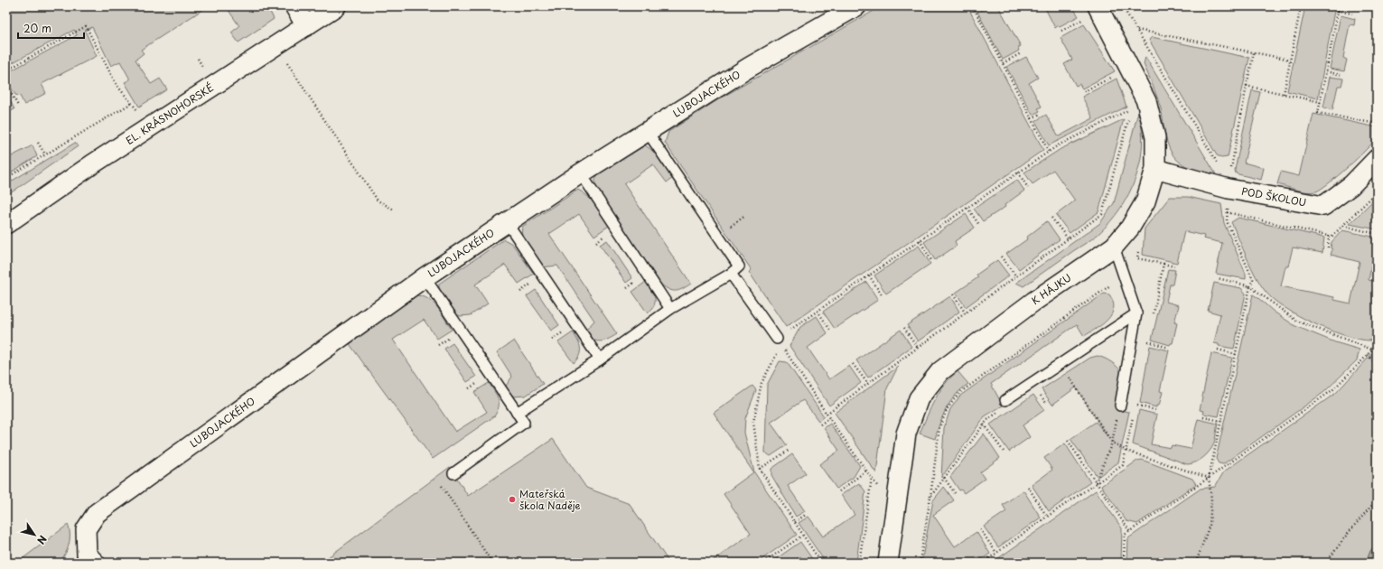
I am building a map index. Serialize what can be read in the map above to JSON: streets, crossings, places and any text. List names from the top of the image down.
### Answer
{
  "streets": {
    "street": [
      "LUBOJACKÉHO",
      "EL. KRÁSNOHORSKÉ",
      "POD ŠKOLOU",
      "K HÁJKU"
    ]
  },
  "crossings": [
    ["POD ŠKOLOU", "K HÁJKU"]
  ],
  "places": ["Mateřská škola Naděje"],
  "scale_bar": "20 m",
  "north": "bottom right"
}
